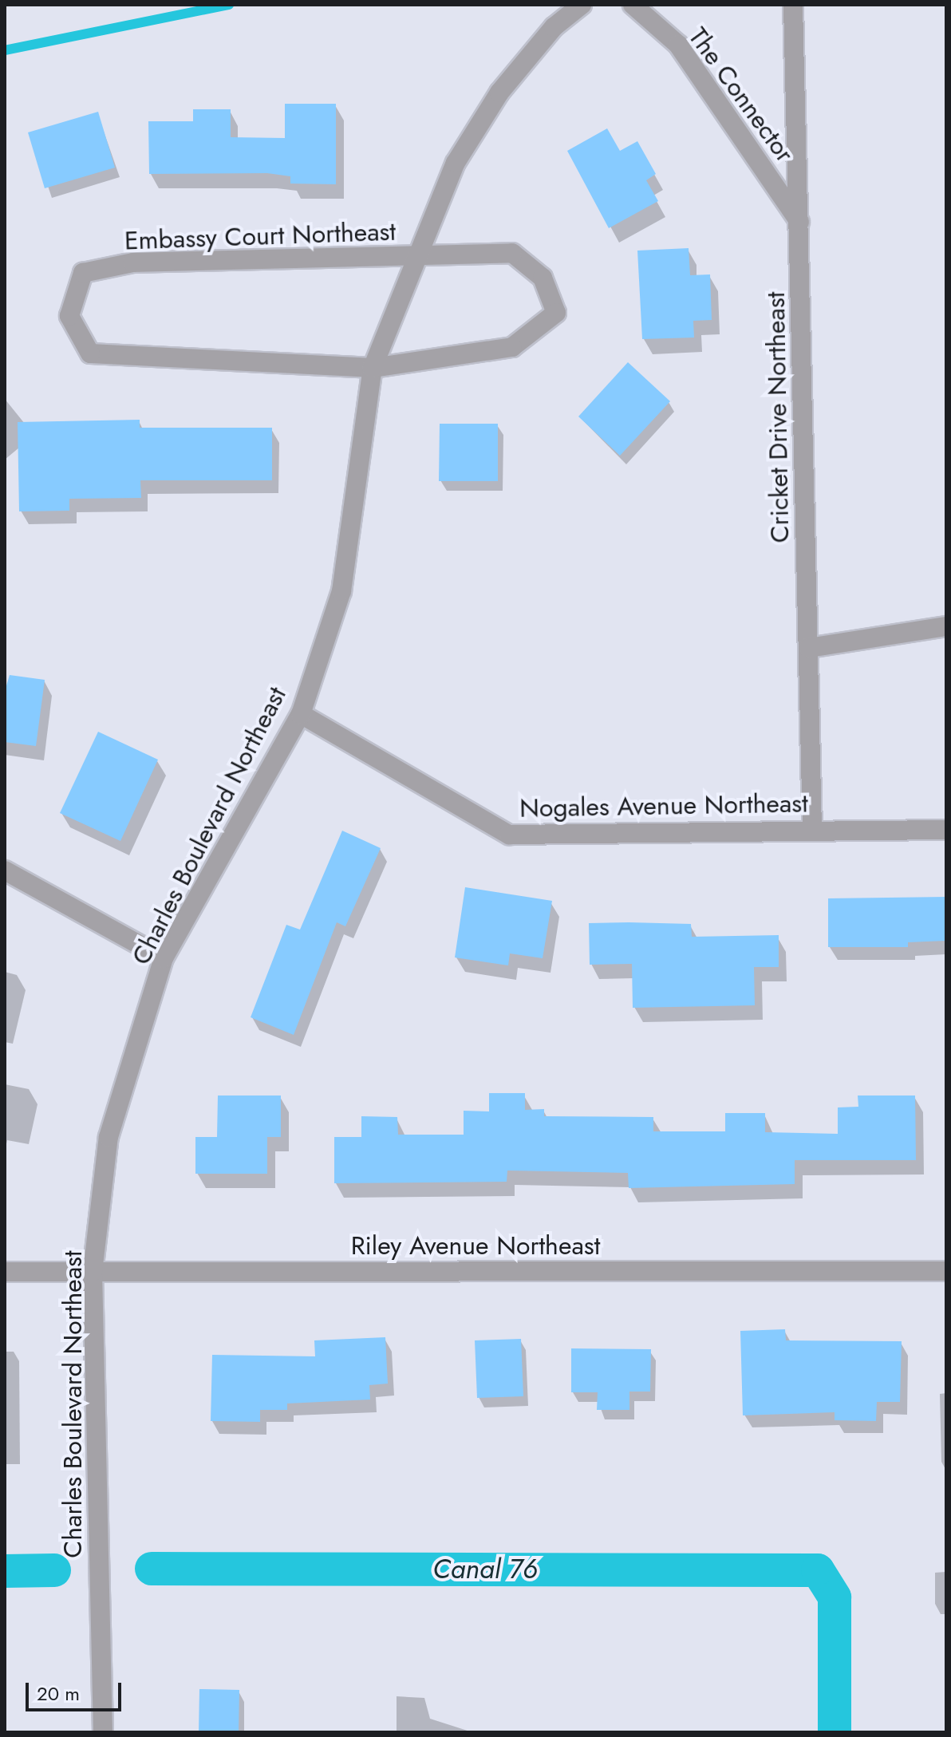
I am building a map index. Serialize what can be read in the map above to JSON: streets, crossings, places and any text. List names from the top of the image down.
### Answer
{
  "streets": {
    "street": [
      "The Connector",
      "Embassy Court Northeast",
      "Cricket Drive Northeast",
      "Nogales Avenue Northeast",
      "Charles Boulevard Northeast",
      "Riley Avenue Northeast"
    ]
  },
  "crossings": [
    ["The Connector", "Cricket Drive Northeast"],
    ["Embassy Court Northeast", "Charles Boulevard Northeast"],
    ["Cricket Drive Northeast", "Nogales Avenue Northeast"],
    ["Nogales Avenue Northeast", "Charles Boulevard Northeast"],
    ["Charles Boulevard Northeast", "Riley Avenue Northeast"]
  ],
  "water": ["Canal 76"],
  "scale_bar": "20 m"
}
